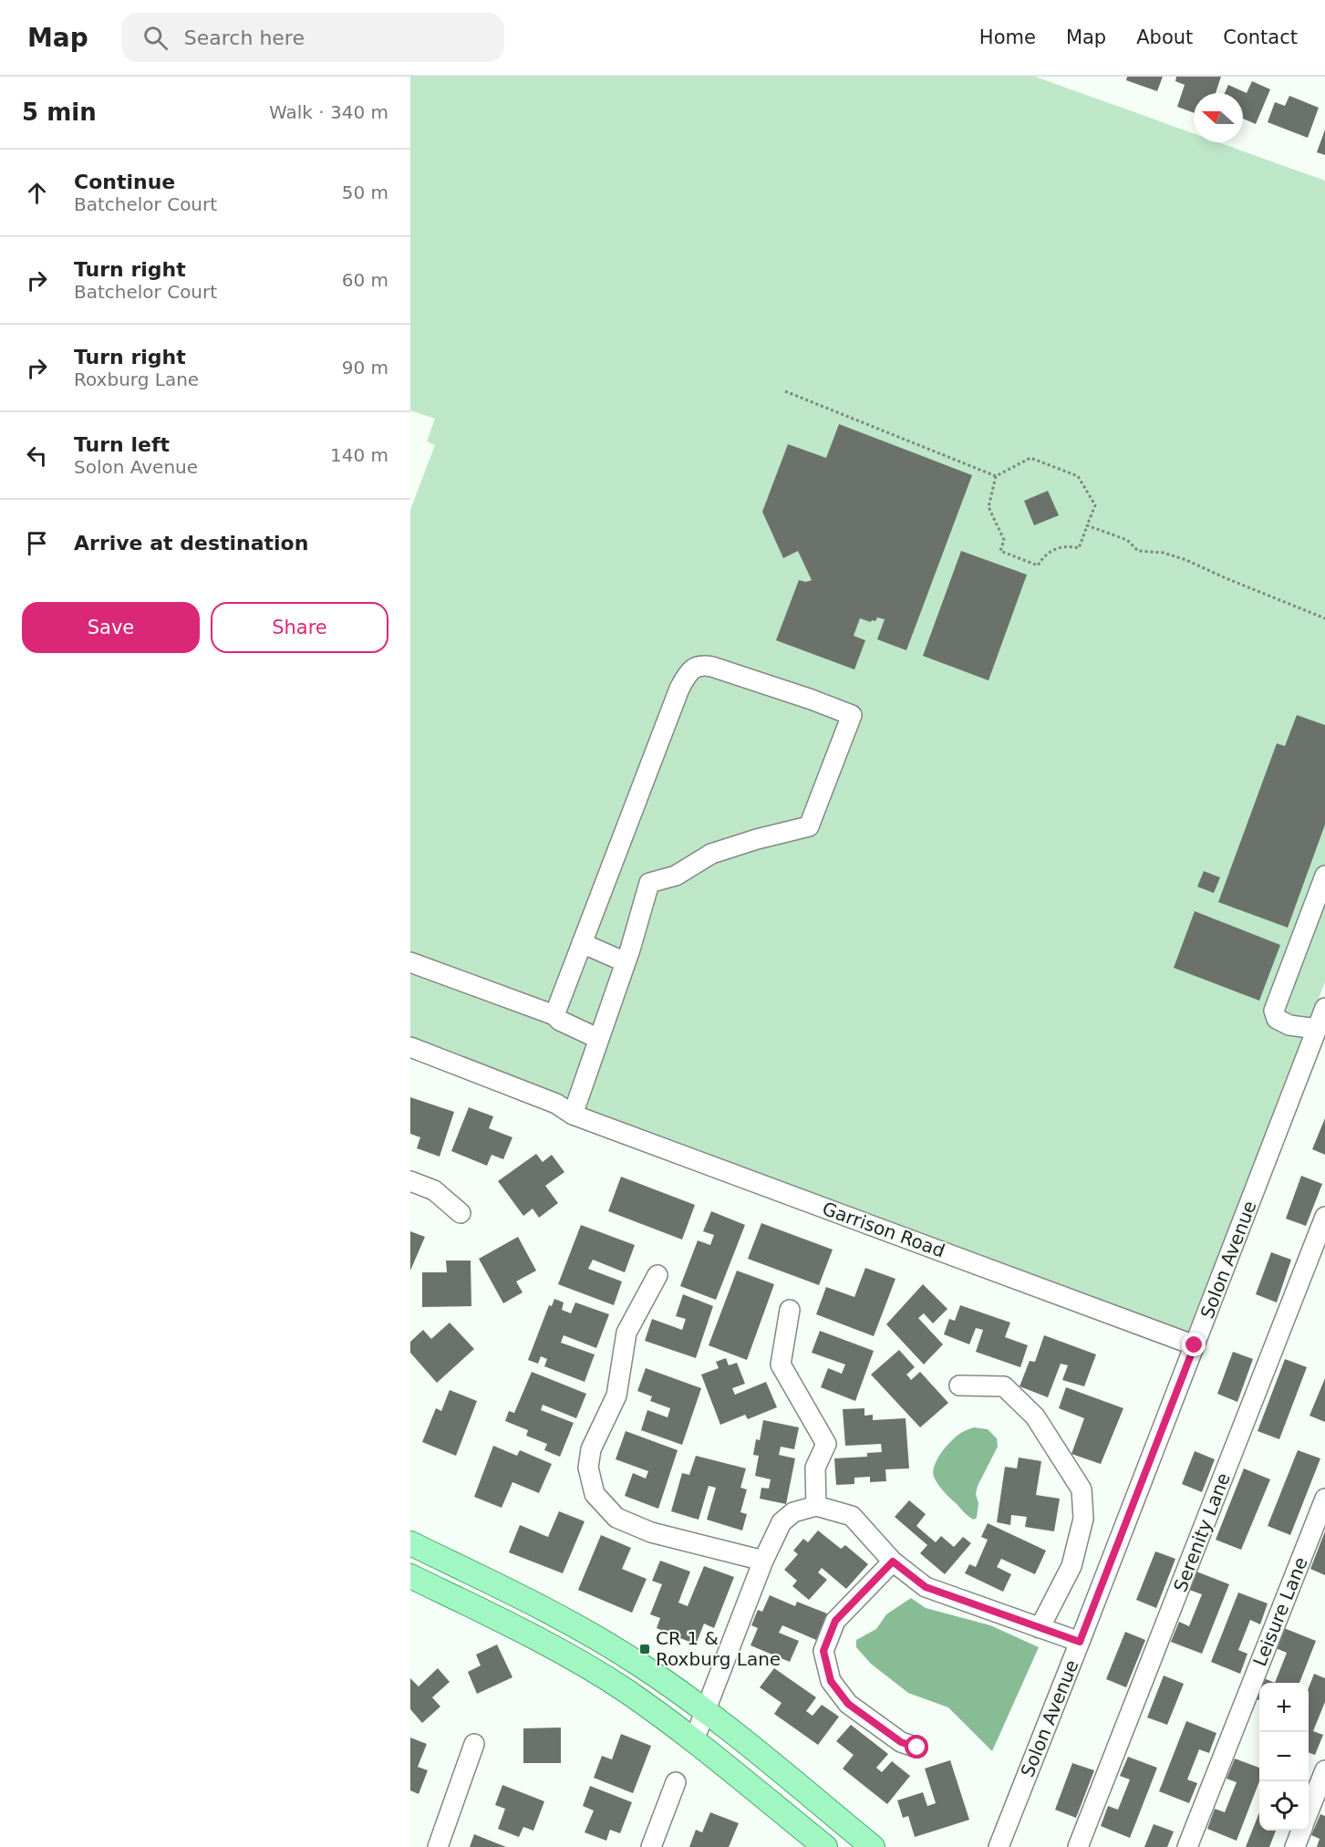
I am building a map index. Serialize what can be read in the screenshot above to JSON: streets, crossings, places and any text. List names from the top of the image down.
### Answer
{
  "streets": {
    "street": [
      "Garrison Road",
      "Solon Avenue",
      "Serenity Lane",
      "Leisure Lane"
    ]
  },
  "crossings": [
    ["Garrison Road", "Solon Avenue"]
  ],
  "places": {
    "transit": ["CR 1 & Roxburg Lane"]
  },
  "north": "left",
  "page": {
    "header": "Map",
    "search": "Search here",
    "nav": [
      "Home",
      "Map",
      "About",
      "Contact"
    ],
    "heading": ["5 min", "Walk · 340 m"],
    "list": [
      ["Continue", "Batchelor Court", "50 m"],
      ["Turn right", "Batchelor Court", "60 m"],
      ["Turn right", "Roxburg Lane", "90 m"],
      ["Turn left", "Solon Avenue", "140 m"],
      "Arrive at destination"
    ],
    "buttons": ["Save", "Share"],
    "map_buttons": ["+", "−"]
  }
}
